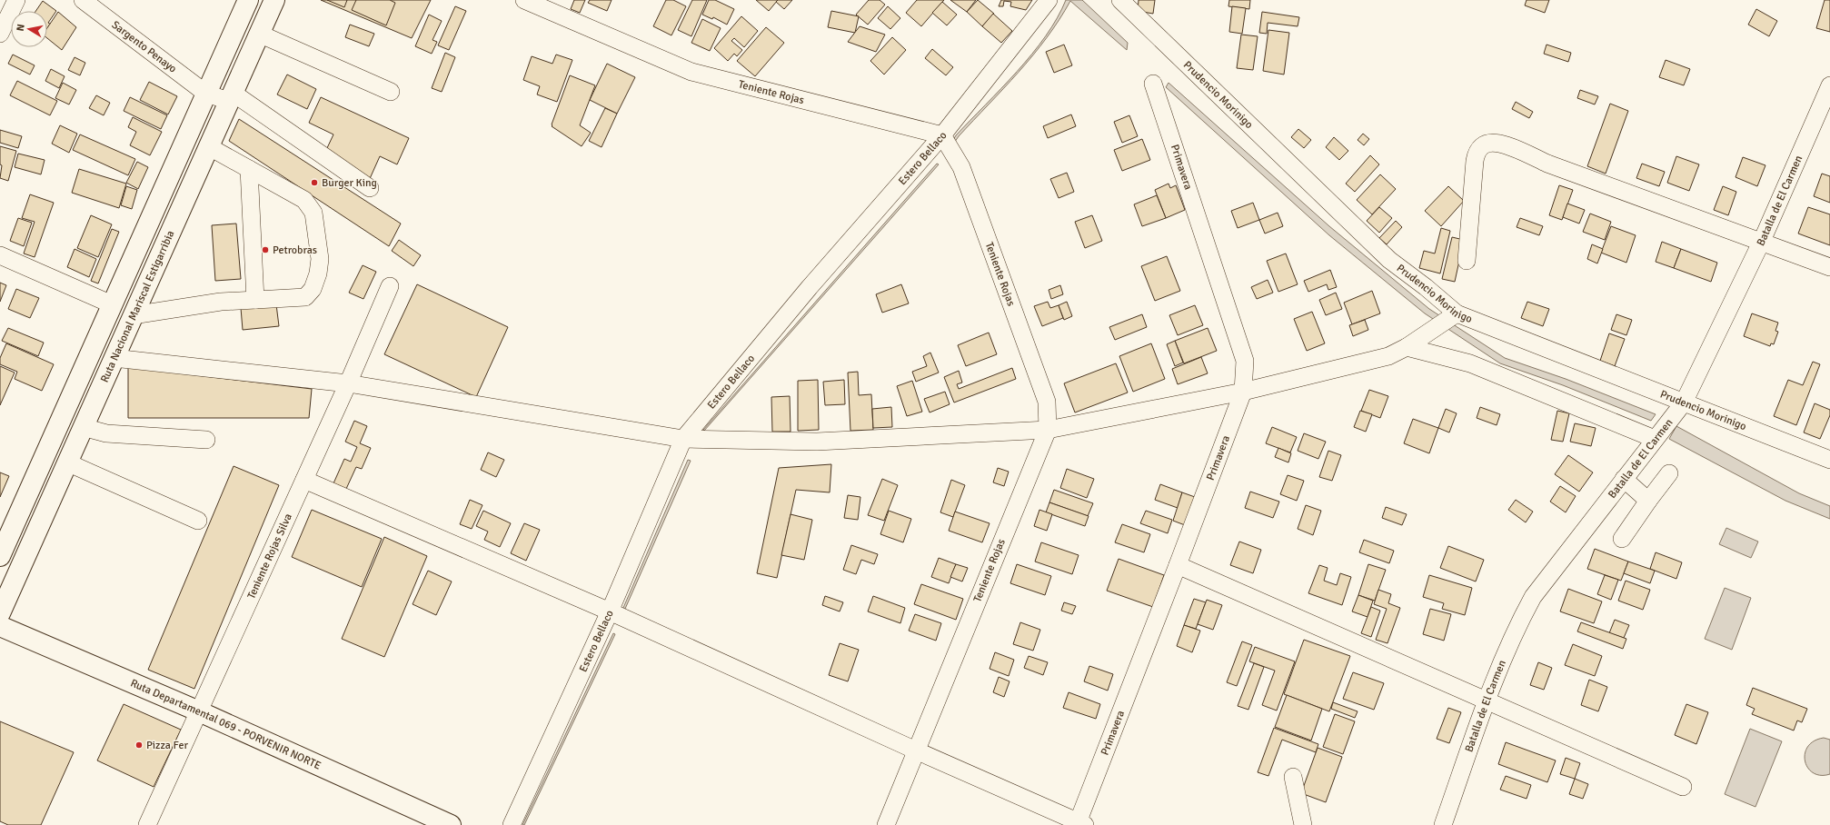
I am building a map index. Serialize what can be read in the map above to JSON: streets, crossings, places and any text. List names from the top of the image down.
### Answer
{
  "streets": {
    "main road": ["Ruta Nacional Mariscal Estigarribia", "Ruta Departamental 069 - PORVENIR NORTE"],
    "street": [
      "Sargento Penayo",
      "Teniente Rojas",
      "Prudencio Morinigo",
      "Estero Bellaco",
      "Primavera",
      "Batalla de El Carmen",
      "Teniente Rojas Silva"
    ]
  },
  "crossings": [
    ["Sargento Penayo", "Ruta Nacional Mariscal Estigarribia"],
    ["Teniente Rojas", "Estero Bellaco"],
    ["Prudencio Morinigo", "Batalla de El Carmen"],
    ["Teniente Rojas Silva", "Ruta Departamental 069 - PORVENIR NORTE"]
  ],
  "places": ["Burger King", "Petrobras", "Pizza Fer"],
  "north": "left"
}
